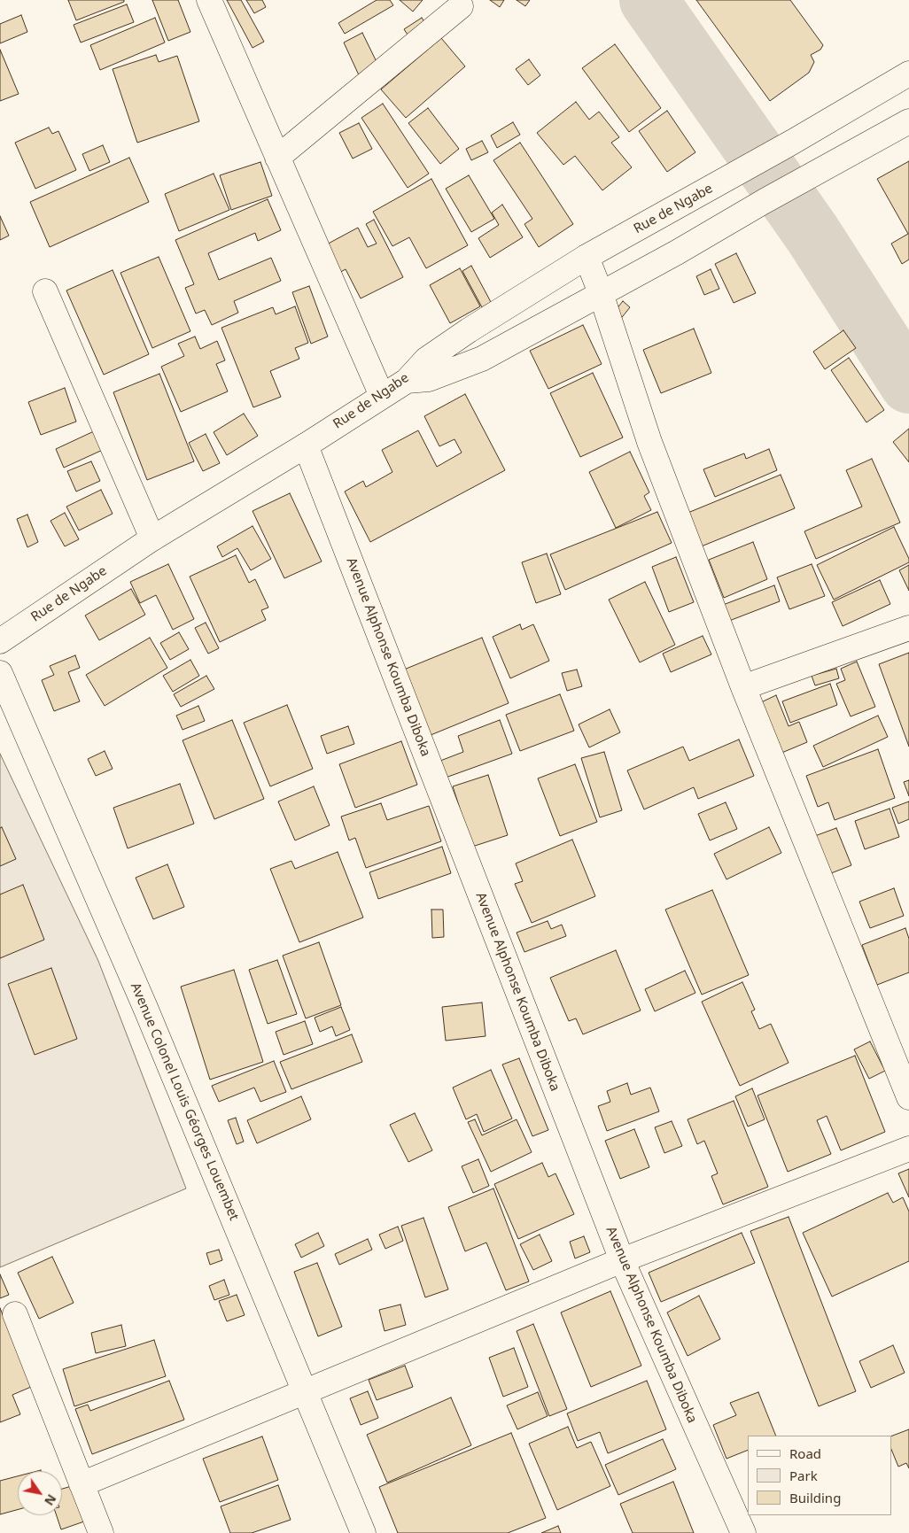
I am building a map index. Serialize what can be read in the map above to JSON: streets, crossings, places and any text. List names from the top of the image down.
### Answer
{
  "streets": {
    "street": ["Rue de Ngabe", "Avenue Alphonse Koumba Diboka", "Avenue Colonel Louis Géorges Louembet"]
  },
  "crossings": [
    ["Rue de Ngabe", "Avenue Alphonse Koumba Diboka"]
  ],
  "legend": ["Road", "Park", "Building"],
  "north": "bottom right"
}
